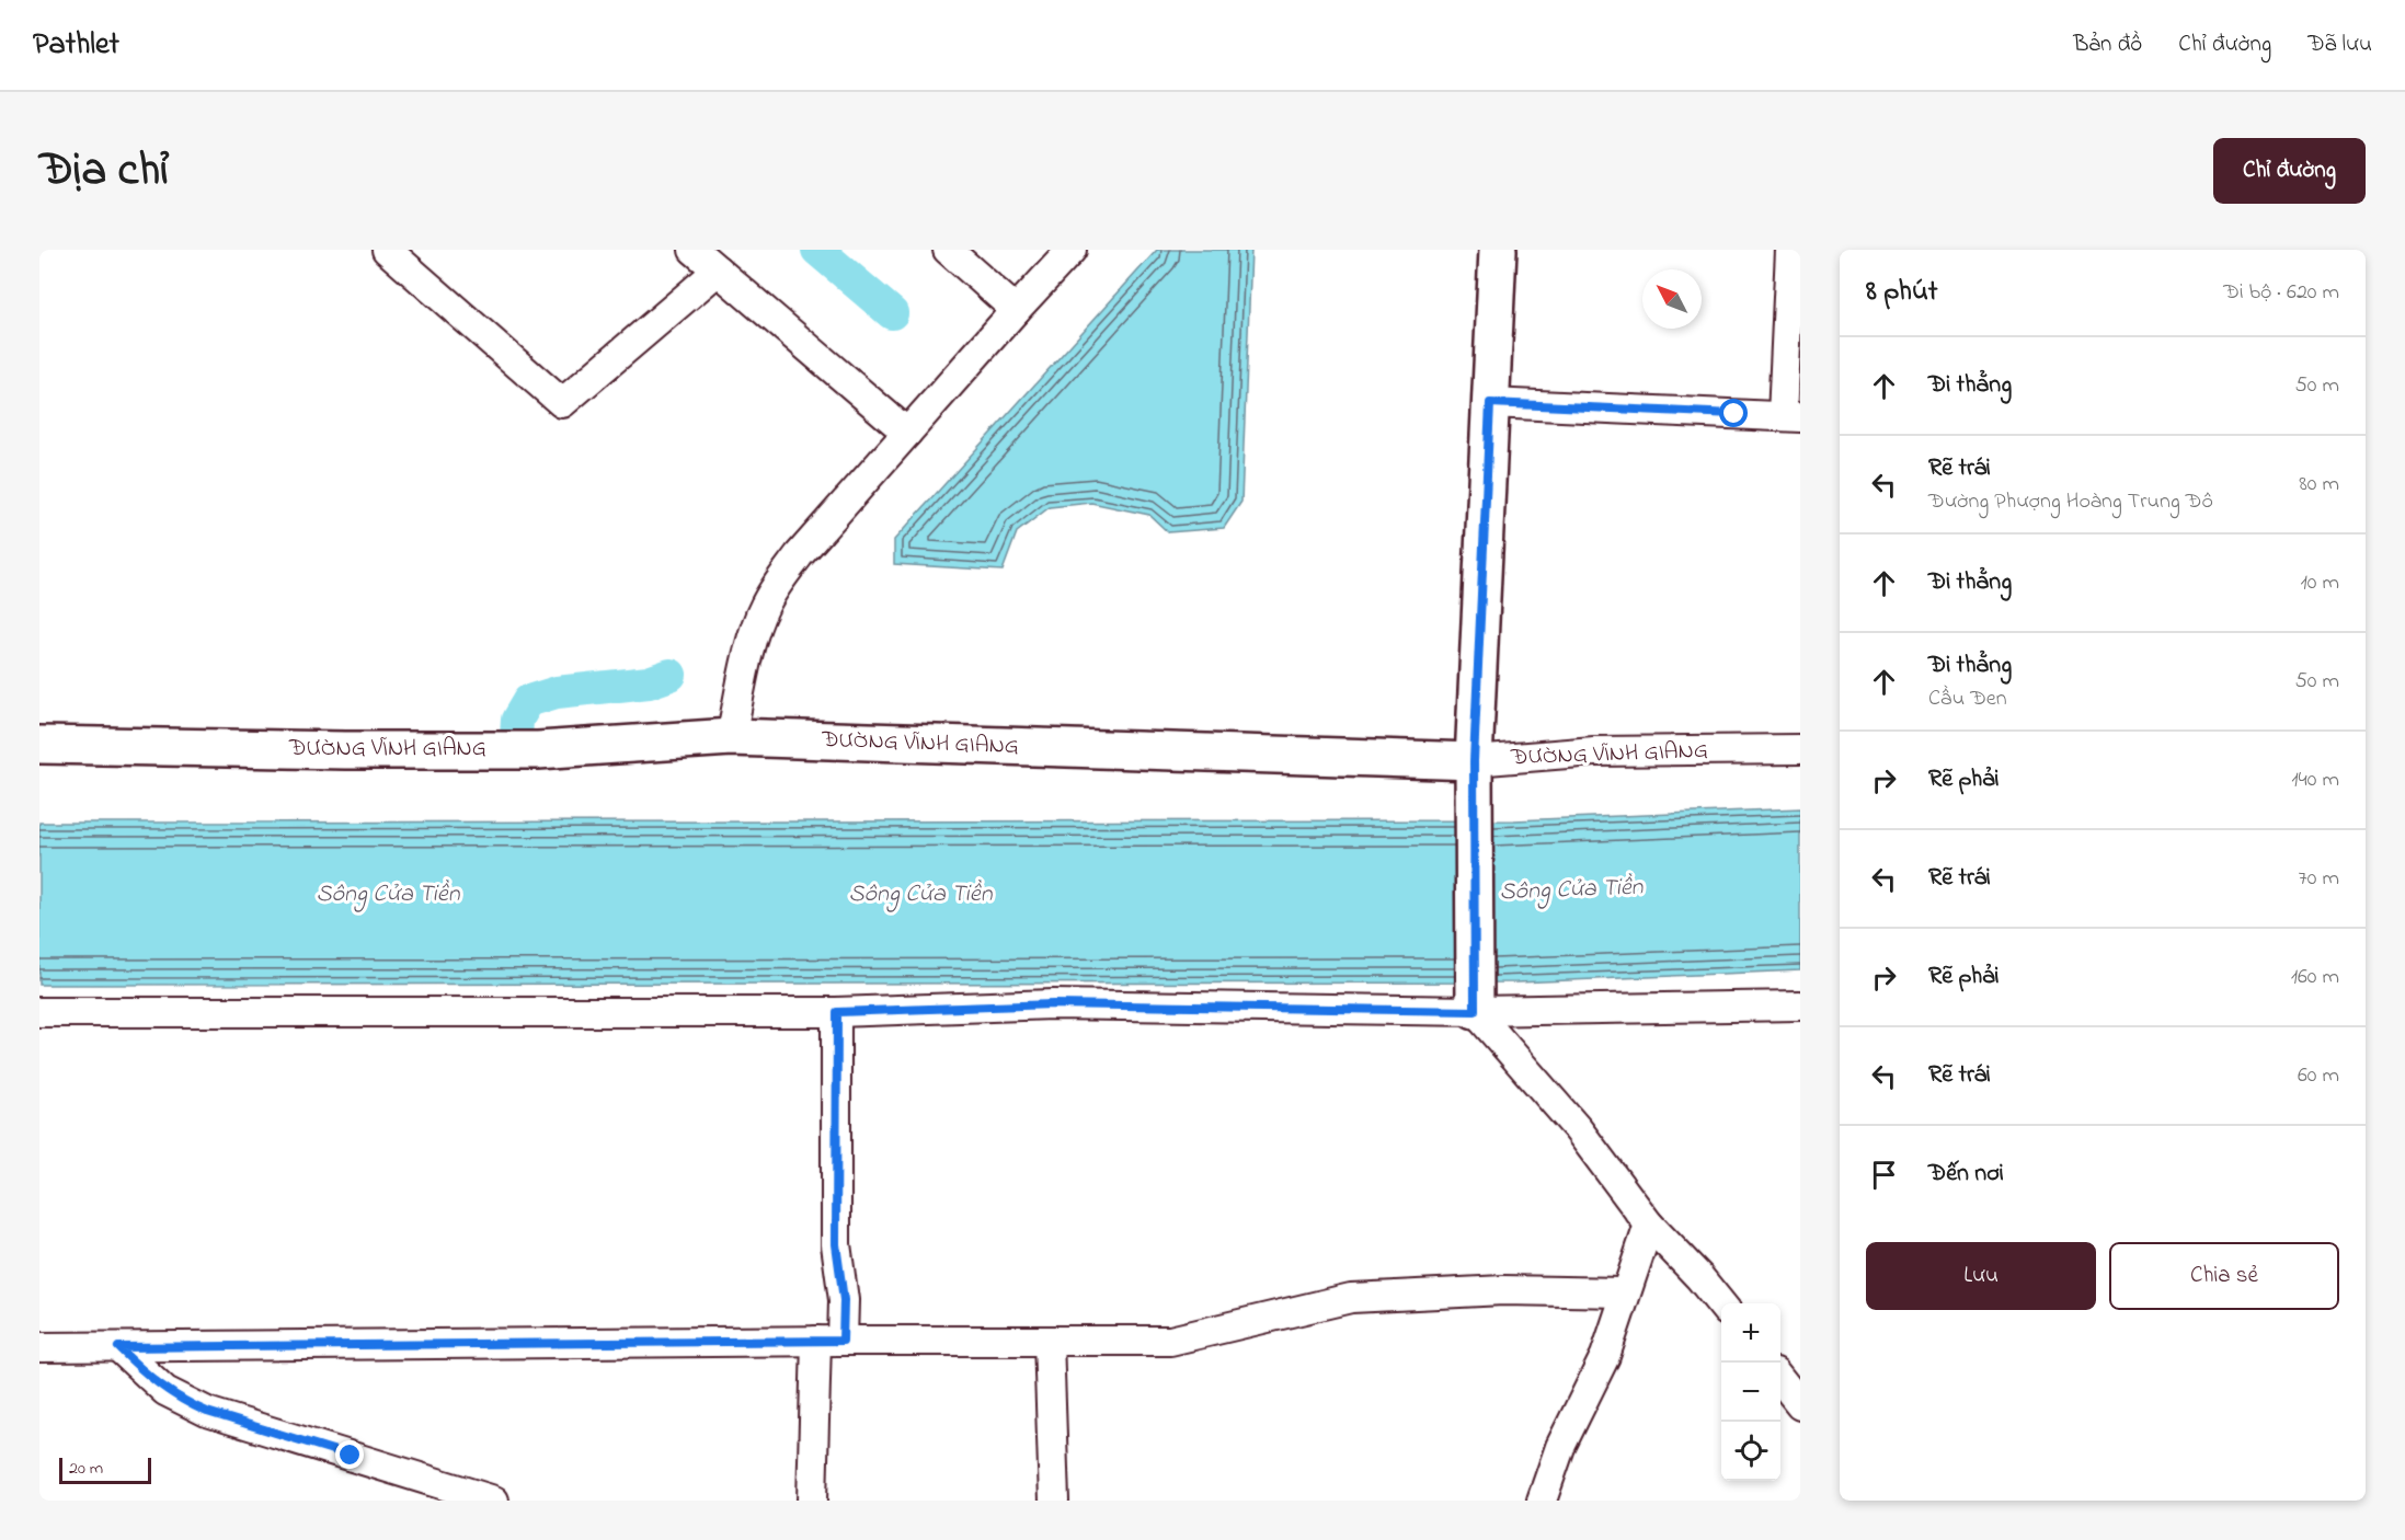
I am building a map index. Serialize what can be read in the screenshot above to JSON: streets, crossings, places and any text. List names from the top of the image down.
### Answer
{
  "streets": {
    "street": ["ĐƯỜNG VĨNH GIANG"]
  },
  "water": ["Sông Cửa Tiền"],
  "scale_bar": "20 m",
  "north": "top left",
  "page": {
    "header": "Pathlet",
    "nav": ["Bản đồ", "Chỉ đường", "Đã lưu"],
    "title": "Địa chỉ",
    "buttons": [
      "Chỉ đường",
      ["Lưu", "Chia sẻ"]
    ],
    "heading": ["8 phút", "Đi bộ · 620 m"],
    "list": [
      ["Đi thẳng", "50 m"],
      ["Rẽ trái", "Đường Phượng Hoàng Trung Đô", "80 m"],
      ["Đi thẳng", "10 m"],
      ["Đi thẳng", "Cầu Đen", "50 m"],
      ["Rẽ phải", "140 m"],
      ["Rẽ trái", "70 m"],
      ["Rẽ phải", "160 m"],
      ["Rẽ trái", "60 m"],
      "Đến nơi"
    ],
    "map_buttons": ["+", "−"],
    "scale": "20 m"
  }
}
